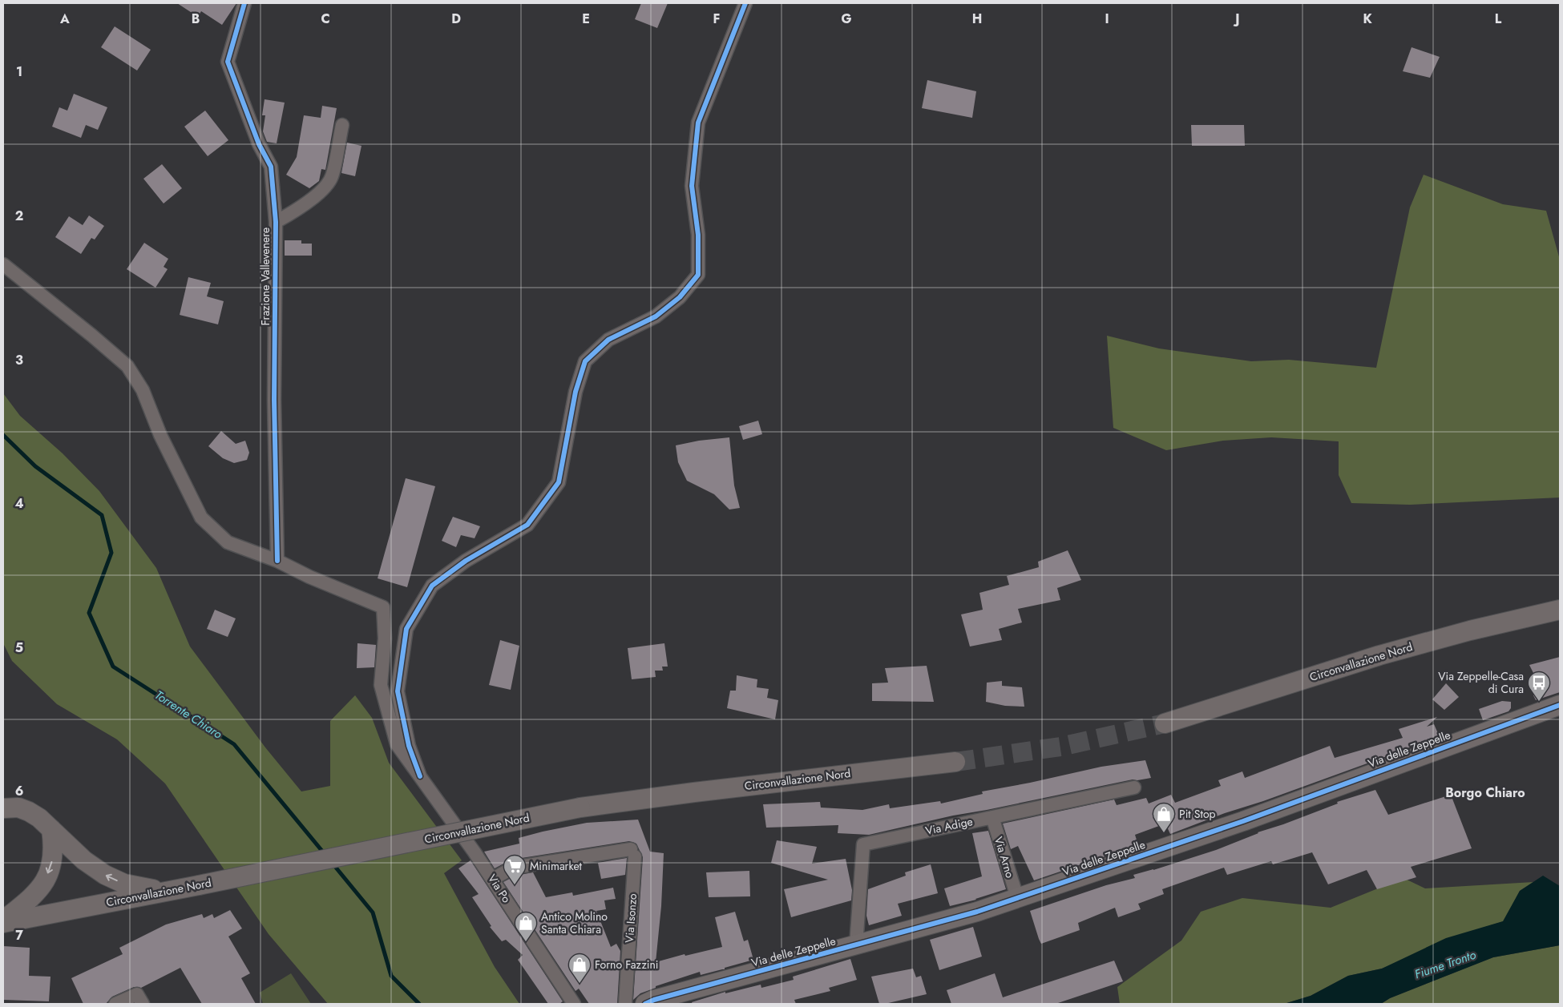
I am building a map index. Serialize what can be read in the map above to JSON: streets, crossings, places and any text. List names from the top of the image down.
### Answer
{
  "streets": {
    "main road": ["Circonvallazione Nord", "Via delle Zeppelle"],
    "street": [
      "Frazione Vallevenere",
      "Via Adige",
      "Via Arno",
      "Via Po",
      "Via Isonzo"
    ]
  },
  "crossings": [
    ["Via delle Zeppelle", "Via Adige"],
    ["Via delle Zeppelle", "Via Arno"],
    ["Via Adige", "Via Arno"],
    ["Via Po", "Via Isonzo"]
  ],
  "districts": ["Borgo Chiaro"],
  "water": ["Torrente Chiaro", "Fiume Tronto"],
  "places": {
    "bus stop": ["Via Zeppelle-Casa di Cura"],
    "shop": ["Pit Stop", "Antico Molino Santa Chiara", "Forno Fazzini"],
    "supermarket": ["Minimarket"]
  },
  "grid": {
    "columns": [
      "A",
      "B",
      "C",
      "D",
      "E",
      "F",
      "G",
      "H",
      "I",
      "J",
      "K",
      "L"
    ],
    "rows": [
      "1",
      "2",
      "3",
      "4",
      "5",
      "6",
      "7"
    ]
  }
}
